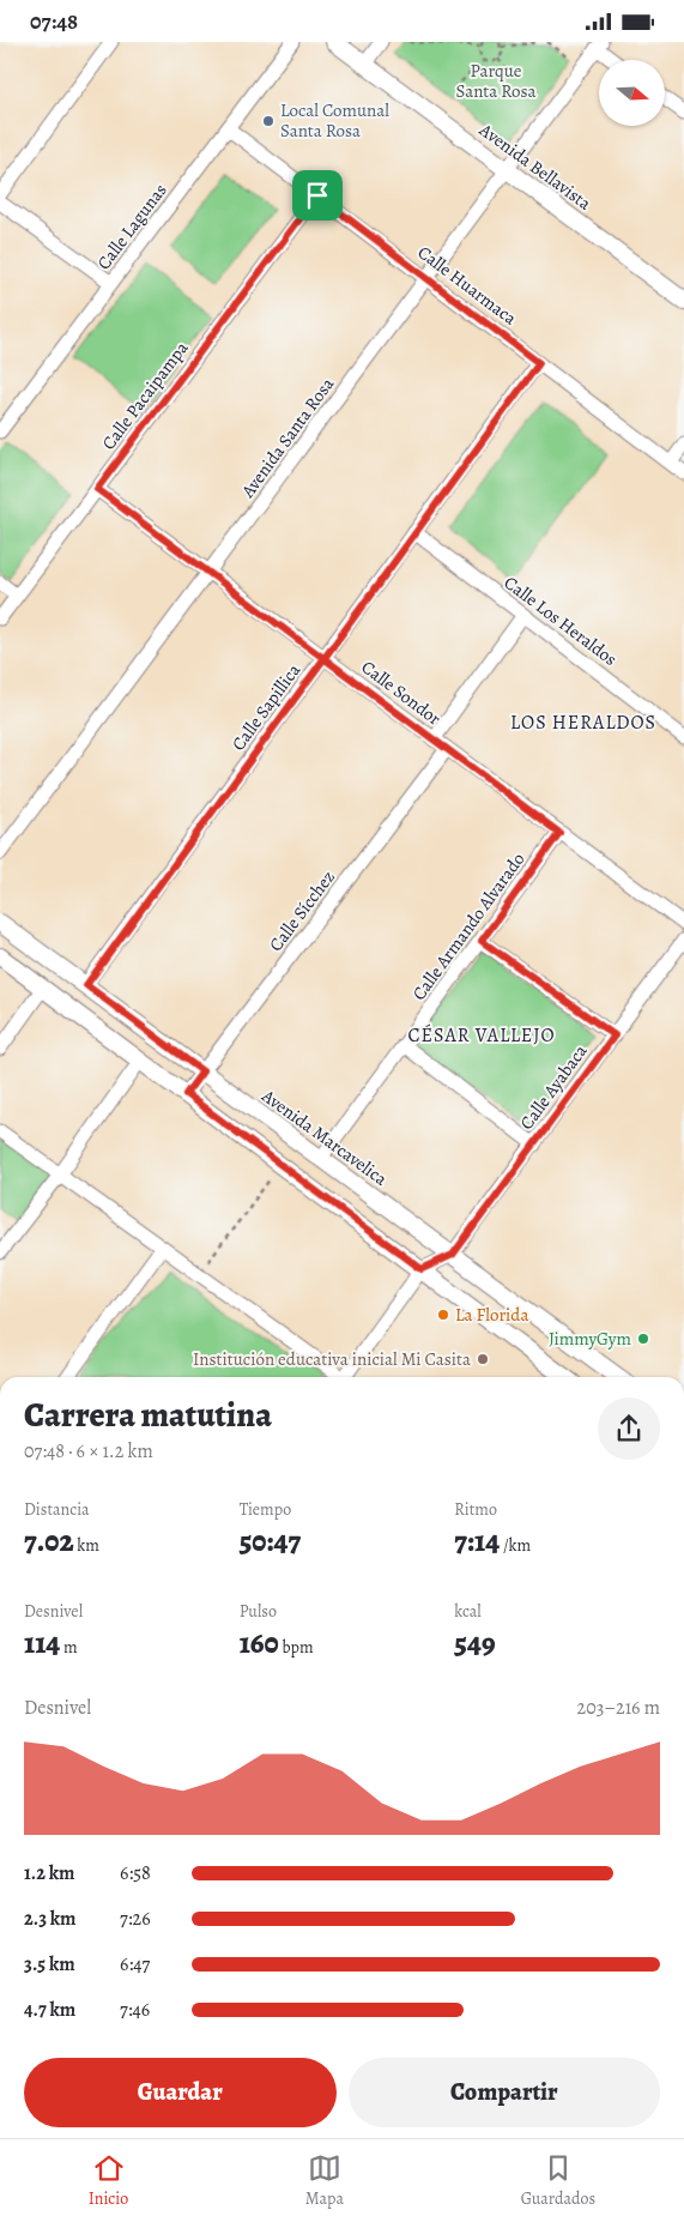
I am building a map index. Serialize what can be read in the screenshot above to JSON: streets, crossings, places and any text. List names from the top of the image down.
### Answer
{
  "streets": {
    "street": [
      "Avenida Bellavista",
      "Calle Lagunas",
      "Calle Huarmaca",
      "Calle Pacaipampa",
      "Avenida Santa Rosa",
      "Calle Los Heraldos",
      "Calle Sondor",
      "Calle Sapillica",
      "Calle Sícchez",
      "Calle Armando Alvarado",
      "Calle Ayabaca",
      "Avenida Marcavelica"
    ]
  },
  "crossings": [
    ["Avenida Bellavista", "Avenida Santa Rosa"],
    ["Calle Lagunas", "Calle Huarmaca"],
    ["Calle Huarmaca", "Calle Pacaipampa"],
    ["Calle Huarmaca", "Avenida Santa Rosa"],
    ["Calle Huarmaca", "Calle Sapillica"],
    ["Calle Pacaipampa", "Calle Sondor"],
    ["Avenida Santa Rosa", "Calle Sondor"],
    ["Calle Los Heraldos", "Calle Sapillica"],
    ["Calle Sondor", "Calle Sapillica"],
    ["Calle Sondor", "Calle Sícchez"],
    ["Calle Sondor", "Calle Armando Alvarado"],
    ["Calle Sapillica", "Avenida Marcavelica"],
    ["Calle Sícchez", "Avenida Marcavelica"],
    ["Calle Armando Alvarado", "Avenida Marcavelica"],
    ["Calle Ayabaca", "Avenida Marcavelica"]
  ],
  "districts": ["LOS HERALDOS", "CÉSAR VALLEJO"],
  "parks": ["Parque Santa Rosa"],
  "places": [
    "Local Comunal Santa Rosa",
    "La Florida",
    "JimmyGym",
    "Institución educativa inicial Mi Casita"
  ],
  "north": "right",
  "page": {
    "status": "07:48",
    "heading": ["Carrera matutina", "07:48 · 6 × 1.2 km"],
    "stats": [
      ["Distancia", "7.02 km"],
      ["Tiempo", "50:47"],
      ["Ritmo", "7:14 /km"],
      ["Desnivel", "114 m"],
      ["Pulso", "160 bpm"],
      ["kcal", "549"]
    ],
    "chart": ["Desnivel", "203–216 m"],
    "list": [
      {
        "name": "1.2 km",
        "note": "6:58"
      },
      {
        "name": "2.3 km",
        "note": "7:26"
      },
      {
        "name": "3.5 km",
        "note": "6:47"
      },
      {
        "name": "4.7 km",
        "note": "7:46"
      }
    ],
    "buttons": ["Guardar", "Compartir"],
    "tabs": ["Inicio", "Mapa", "Guardados"]
  }
}
